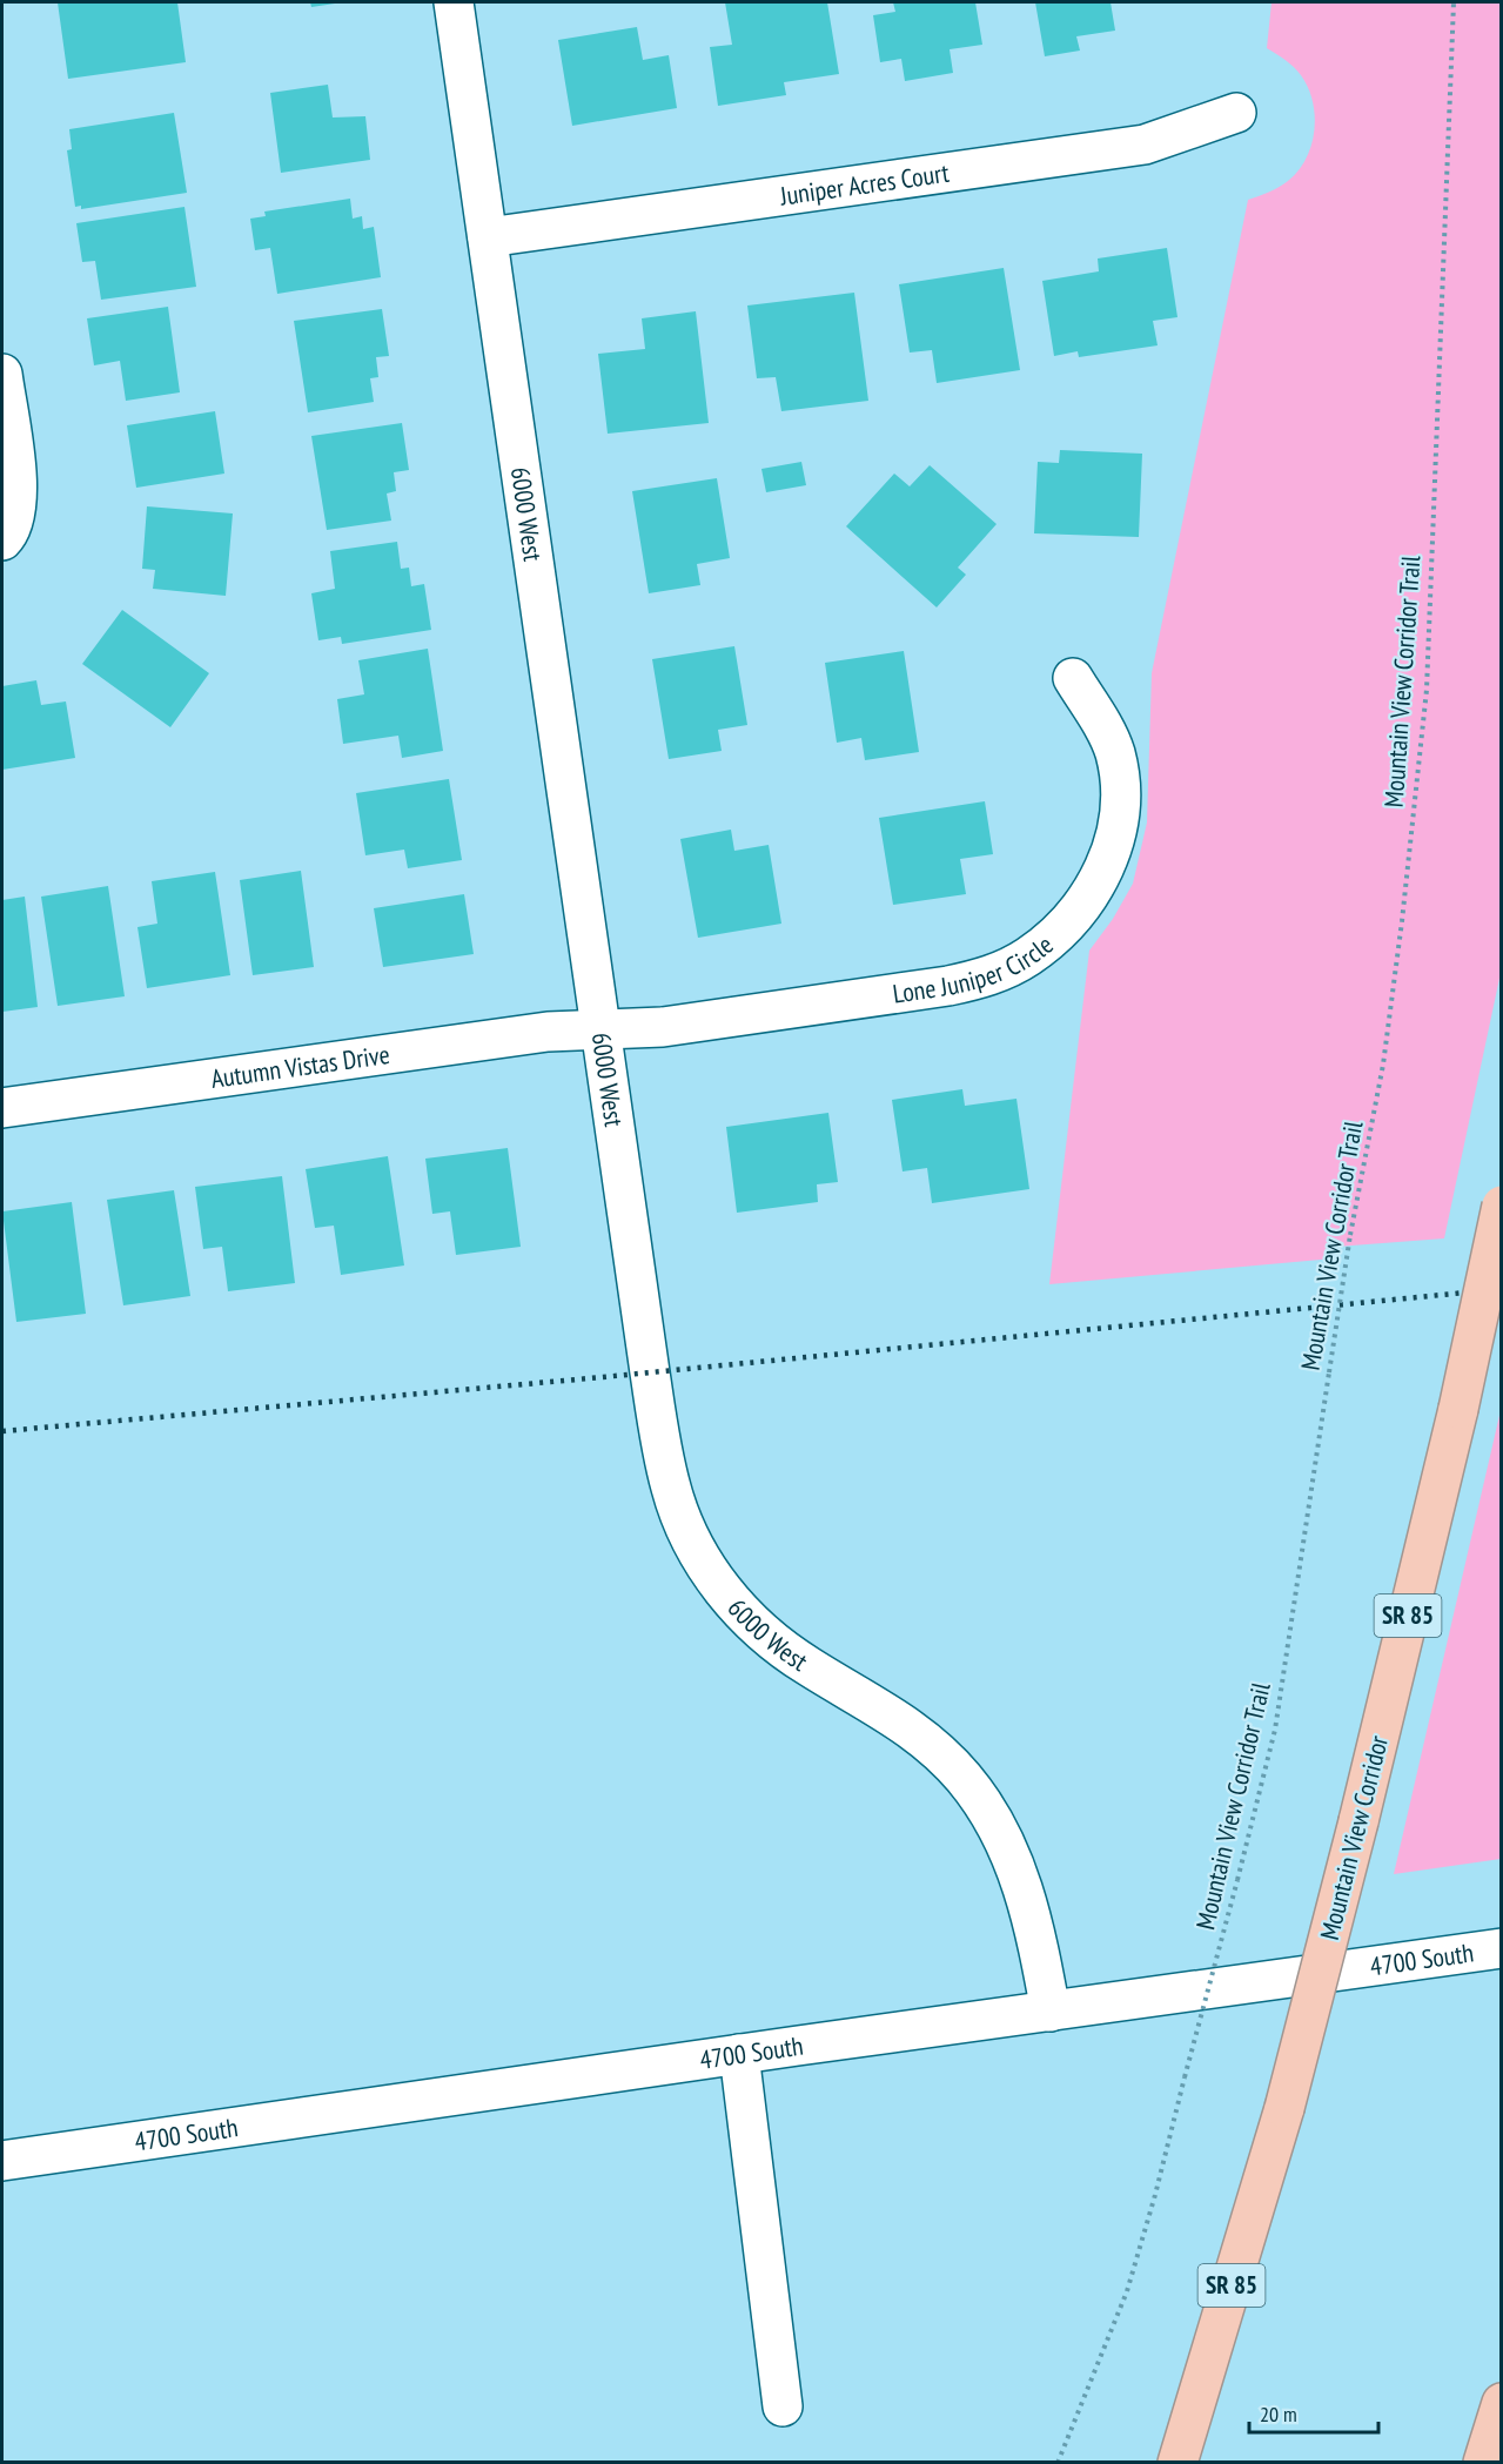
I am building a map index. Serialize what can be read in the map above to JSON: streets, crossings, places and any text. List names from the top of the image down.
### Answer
{
  "streets": {
    "highway": ["SR 85", "Mountain View Corridor"],
    "street": [
      "Juniper Acres Court",
      "6000 West",
      "Lone Juniper Circle",
      "Autumn Vistas Drive",
      "4700 South"
    ],
    "path": ["Mountain View Corridor Trail"]
  },
  "crossings": [
    ["Juniper Acres Court", "6000 West"],
    ["6000 West", "Lone Juniper Circle"],
    ["6000 West", "Autumn Vistas Drive"],
    ["6000 West", "4700 South"],
    ["Lone Juniper Circle", "Autumn Vistas Drive"]
  ],
  "scale_bar": "20 m"
}
